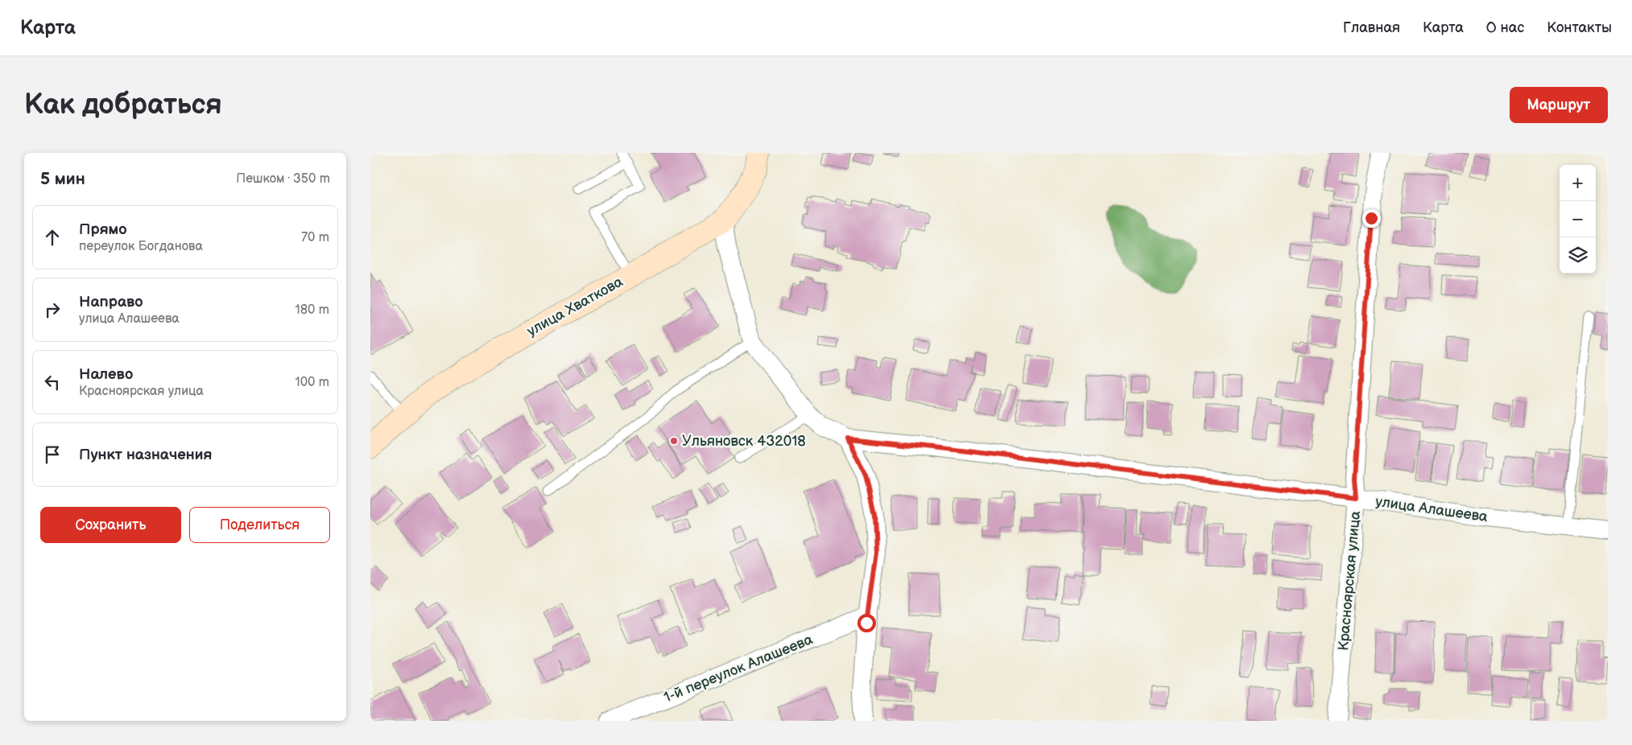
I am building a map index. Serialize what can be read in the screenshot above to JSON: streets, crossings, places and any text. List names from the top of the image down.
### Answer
{
  "streets": {
    "main road": ["улица Хваткова"],
    "street": ["улица Алашеева", "Красноярская улица", "1-й переулок Алашеева"]
  },
  "crossings": [
    ["улица Хваткова", "улица Алашеева"],
    ["улица Алашеева", "Красноярская улица"]
  ],
  "places": ["Ульяновск 432018"],
  "page": {
    "header": "Карта",
    "nav": [
      "Главная",
      "Карта",
      "О нас",
      "Контакты"
    ],
    "buttons": [
      "Маршрут",
      ["Сохранить", "Поделиться"]
    ],
    "title": "Как добраться",
    "heading": ["5 мин", "Пешком · 350 m"],
    "map_buttons": ["+", "−"],
    "list": [
      ["Прямо", "переулок Богданова", "70 m"],
      ["Направо", "улица Алашеева", "180 m"],
      ["Налево", "Красноярская улица", "100 m"],
      "Пункт назначения"
    ]
  }
}
